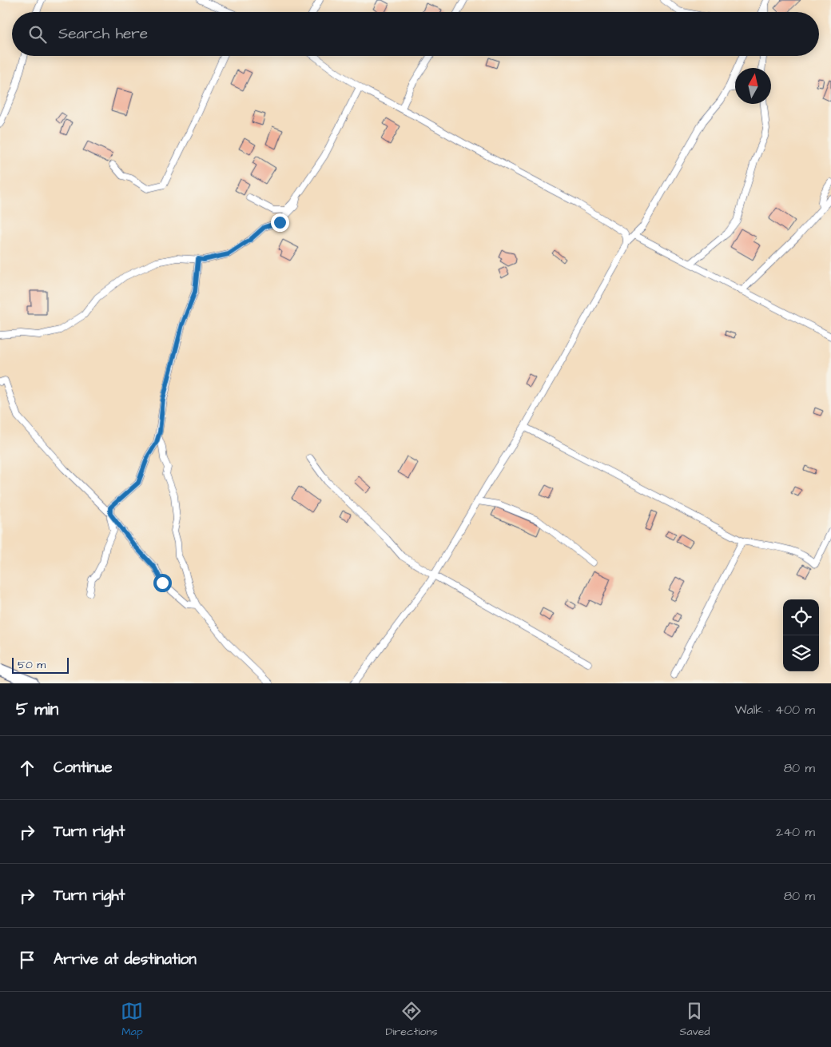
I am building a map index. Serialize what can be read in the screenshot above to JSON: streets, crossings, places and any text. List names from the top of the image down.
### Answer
{
  "scale_bar": "50 m",
  "north": "top",
  "page": {
    "search": "Search here",
    "scale": "50 m",
    "heading": ["5 min", "Walk · 400 m"],
    "list": [
      ["Continue", "80 m"],
      ["Turn right", "240 m"],
      ["Turn right", "80 m"],
      "Arrive at destination"
    ],
    "nav": ["Map", "Directions", "Saved"]
  }
}
